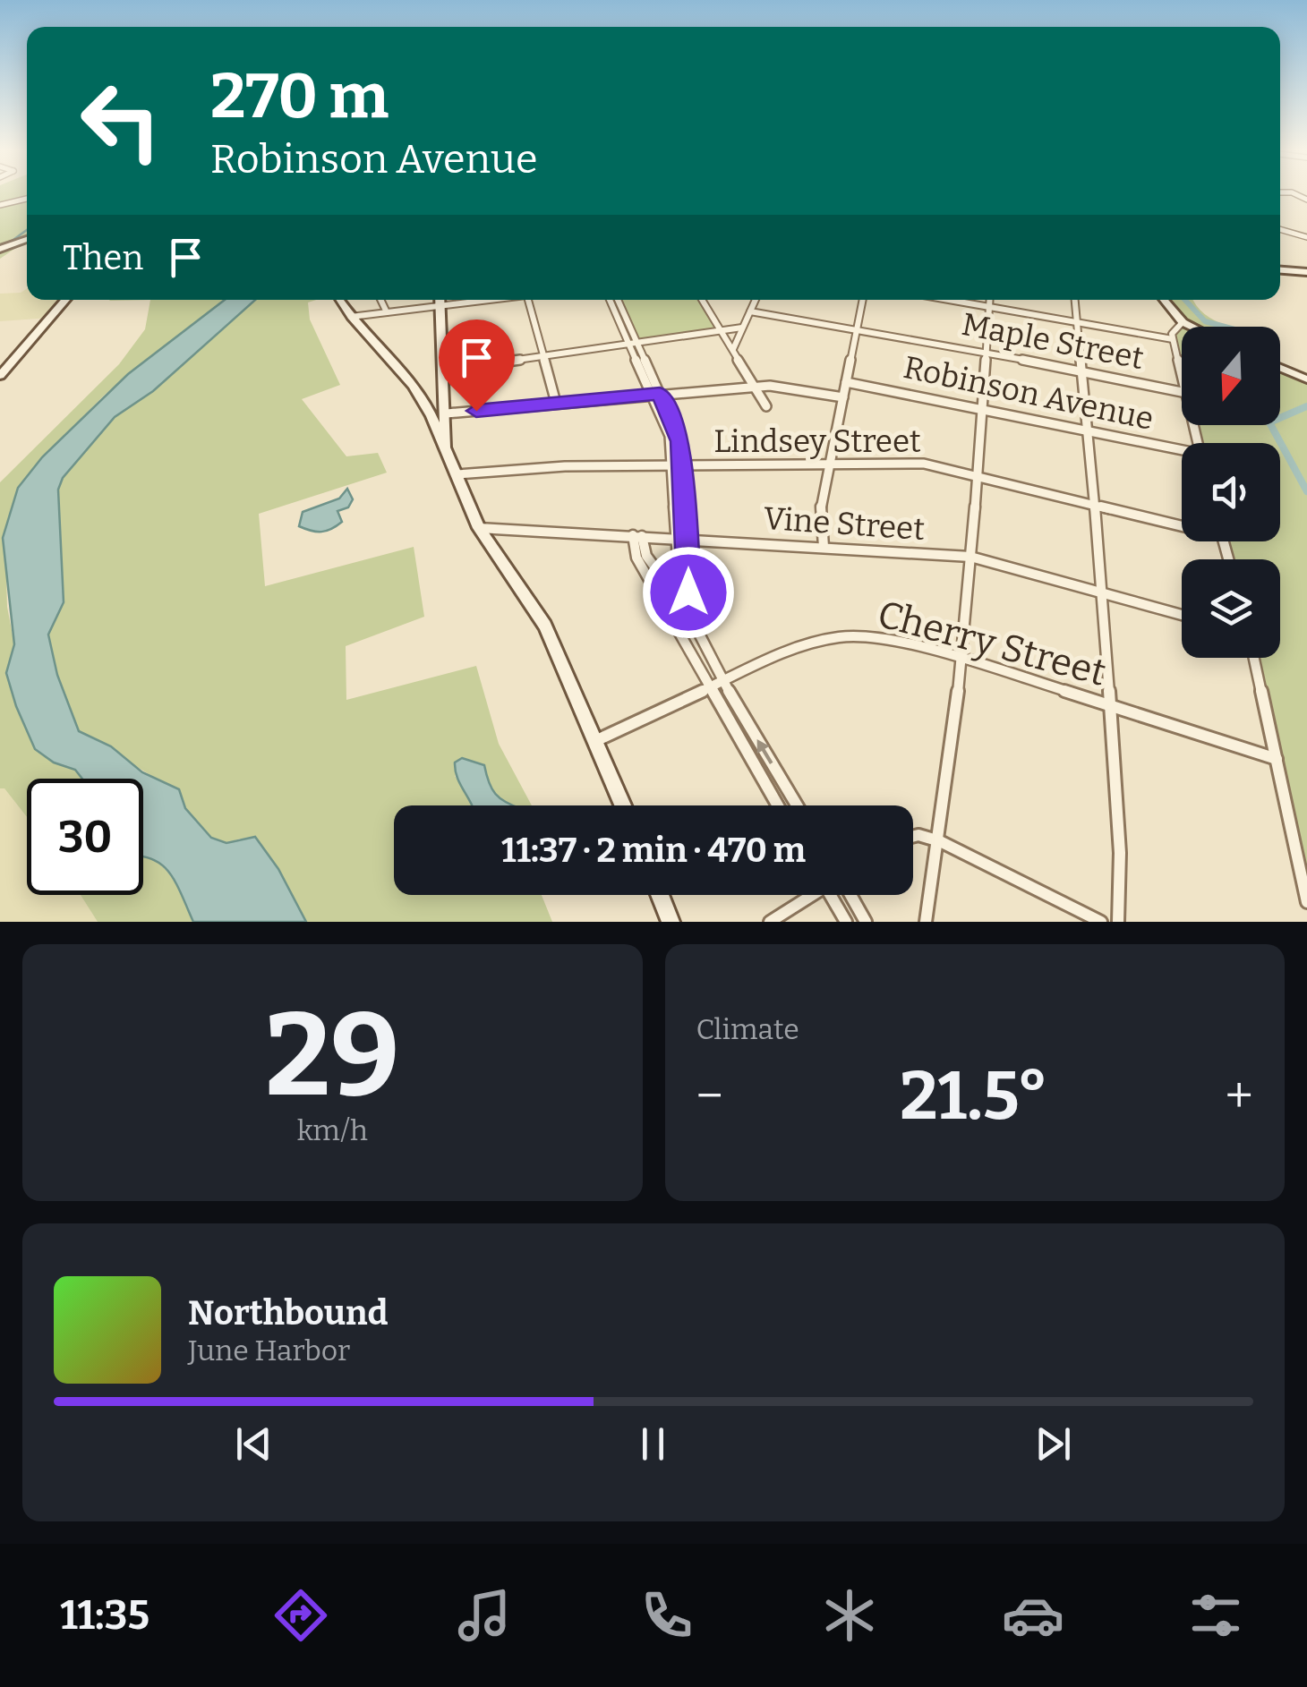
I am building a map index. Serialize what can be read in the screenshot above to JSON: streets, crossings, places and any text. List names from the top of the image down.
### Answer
{
  "streets": {
    "street": [
      "Maple Street",
      "Robinson Avenue",
      "Lindsey Street",
      "Vine Street",
      "Cherry Street"
    ]
  },
  "north": "bottom",
  "page": {
    "turn": ["270 m", "Robinson Avenue"],
    "then": "Then",
    "limit": "30",
    "trip": "11:37 · 2 min · 470 m",
    "tile": [
      ["29", "km/h"],
      "Climate"
    ],
    "heat": ["−", "21.5°", "+"],
    "song": ["Northbound", "June Harbor"],
    "tabs": "11:35"
  }
}
